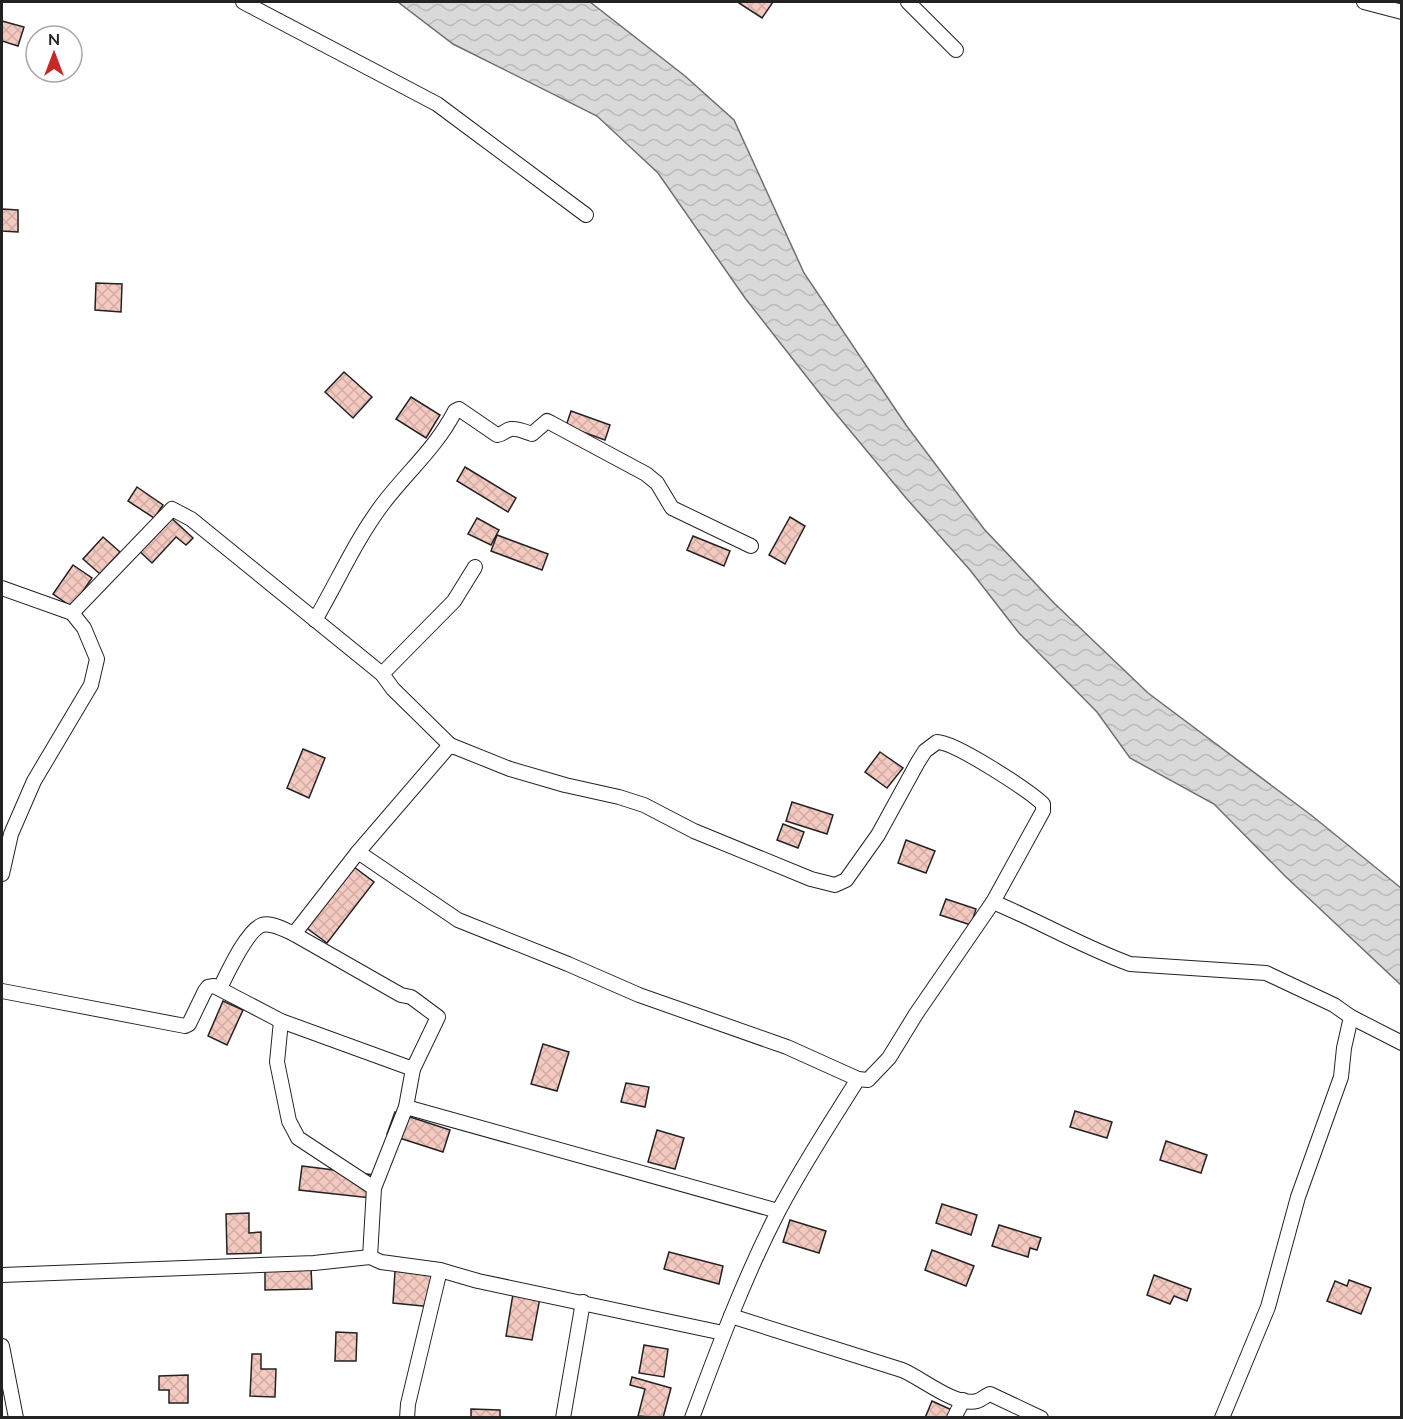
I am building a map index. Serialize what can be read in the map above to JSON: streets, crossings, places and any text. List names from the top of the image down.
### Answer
{
  "north": "top"
}
